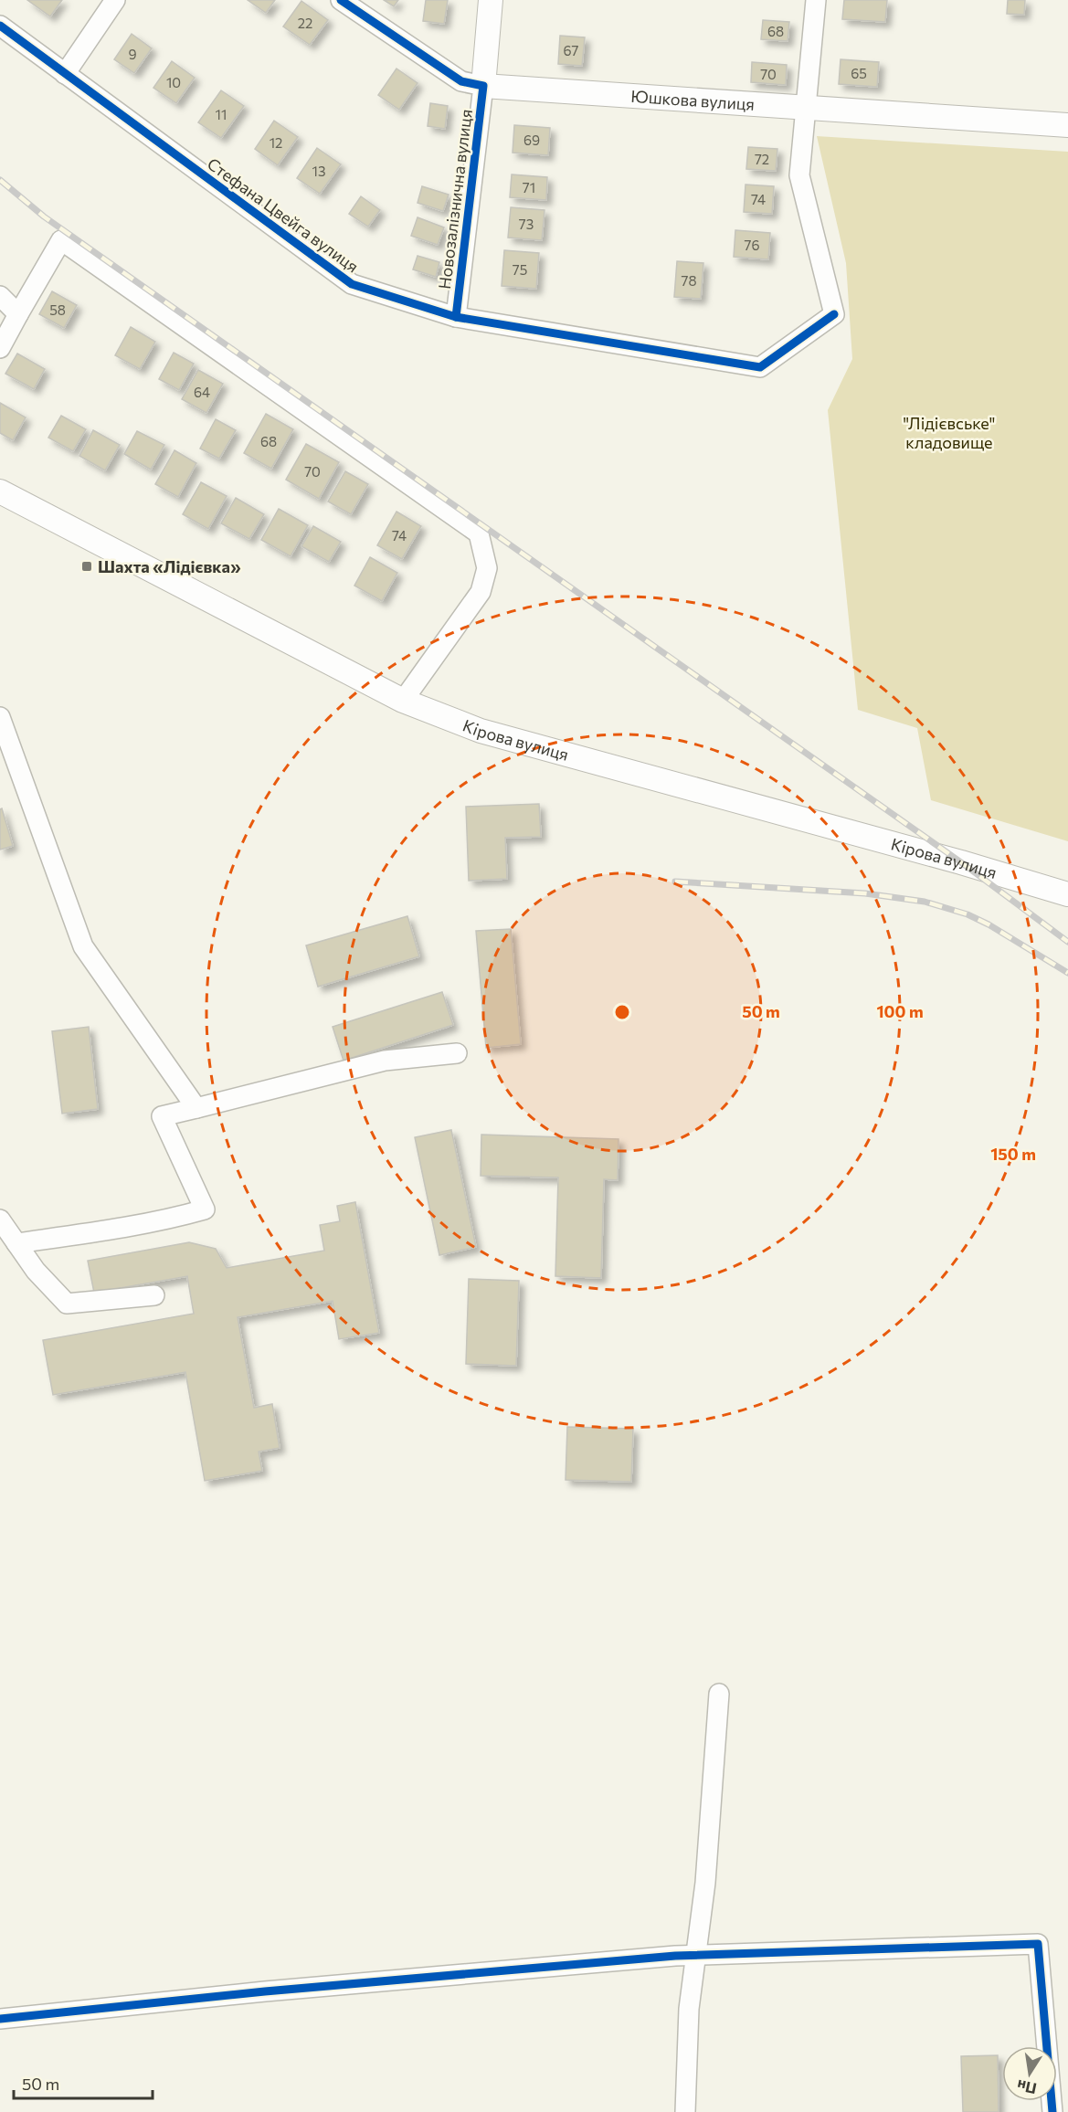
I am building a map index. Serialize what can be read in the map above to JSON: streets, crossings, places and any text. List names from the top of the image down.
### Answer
{
  "streets": {
    "main road": ["Юшкова вулиця", "Новозалізнична вулиця", "Кірова вулиця"],
    "street": ["Стефана Цвейга вулиця"]
  },
  "crossings": [
    ["Юшкова вулиця", "Новозалізнична вулиця"],
    ["Юшкова вулиця", "Стефана Цвейга вулиця"],
    ["Новозалізнична вулиця", "Стефана Цвейга вулиця"]
  ],
  "parks": ["\"Лідієвське\" кладовище"],
  "places": {
    "transit": ["Шахта «Лідієвка»"]
  },
  "house_numbers": [
    "22",
    "68",
    "67",
    "9",
    "65",
    "70",
    "10",
    "11",
    "69",
    "12",
    "72",
    "13",
    "71",
    "74",
    "73",
    "76",
    "75",
    "78",
    "58",
    "64",
    "68",
    "70",
    "74"
  ],
  "scale_bar": "50 m",
  "north": "bottom",
  "rings": ["50 m", "100 m", "150 m"]
}
